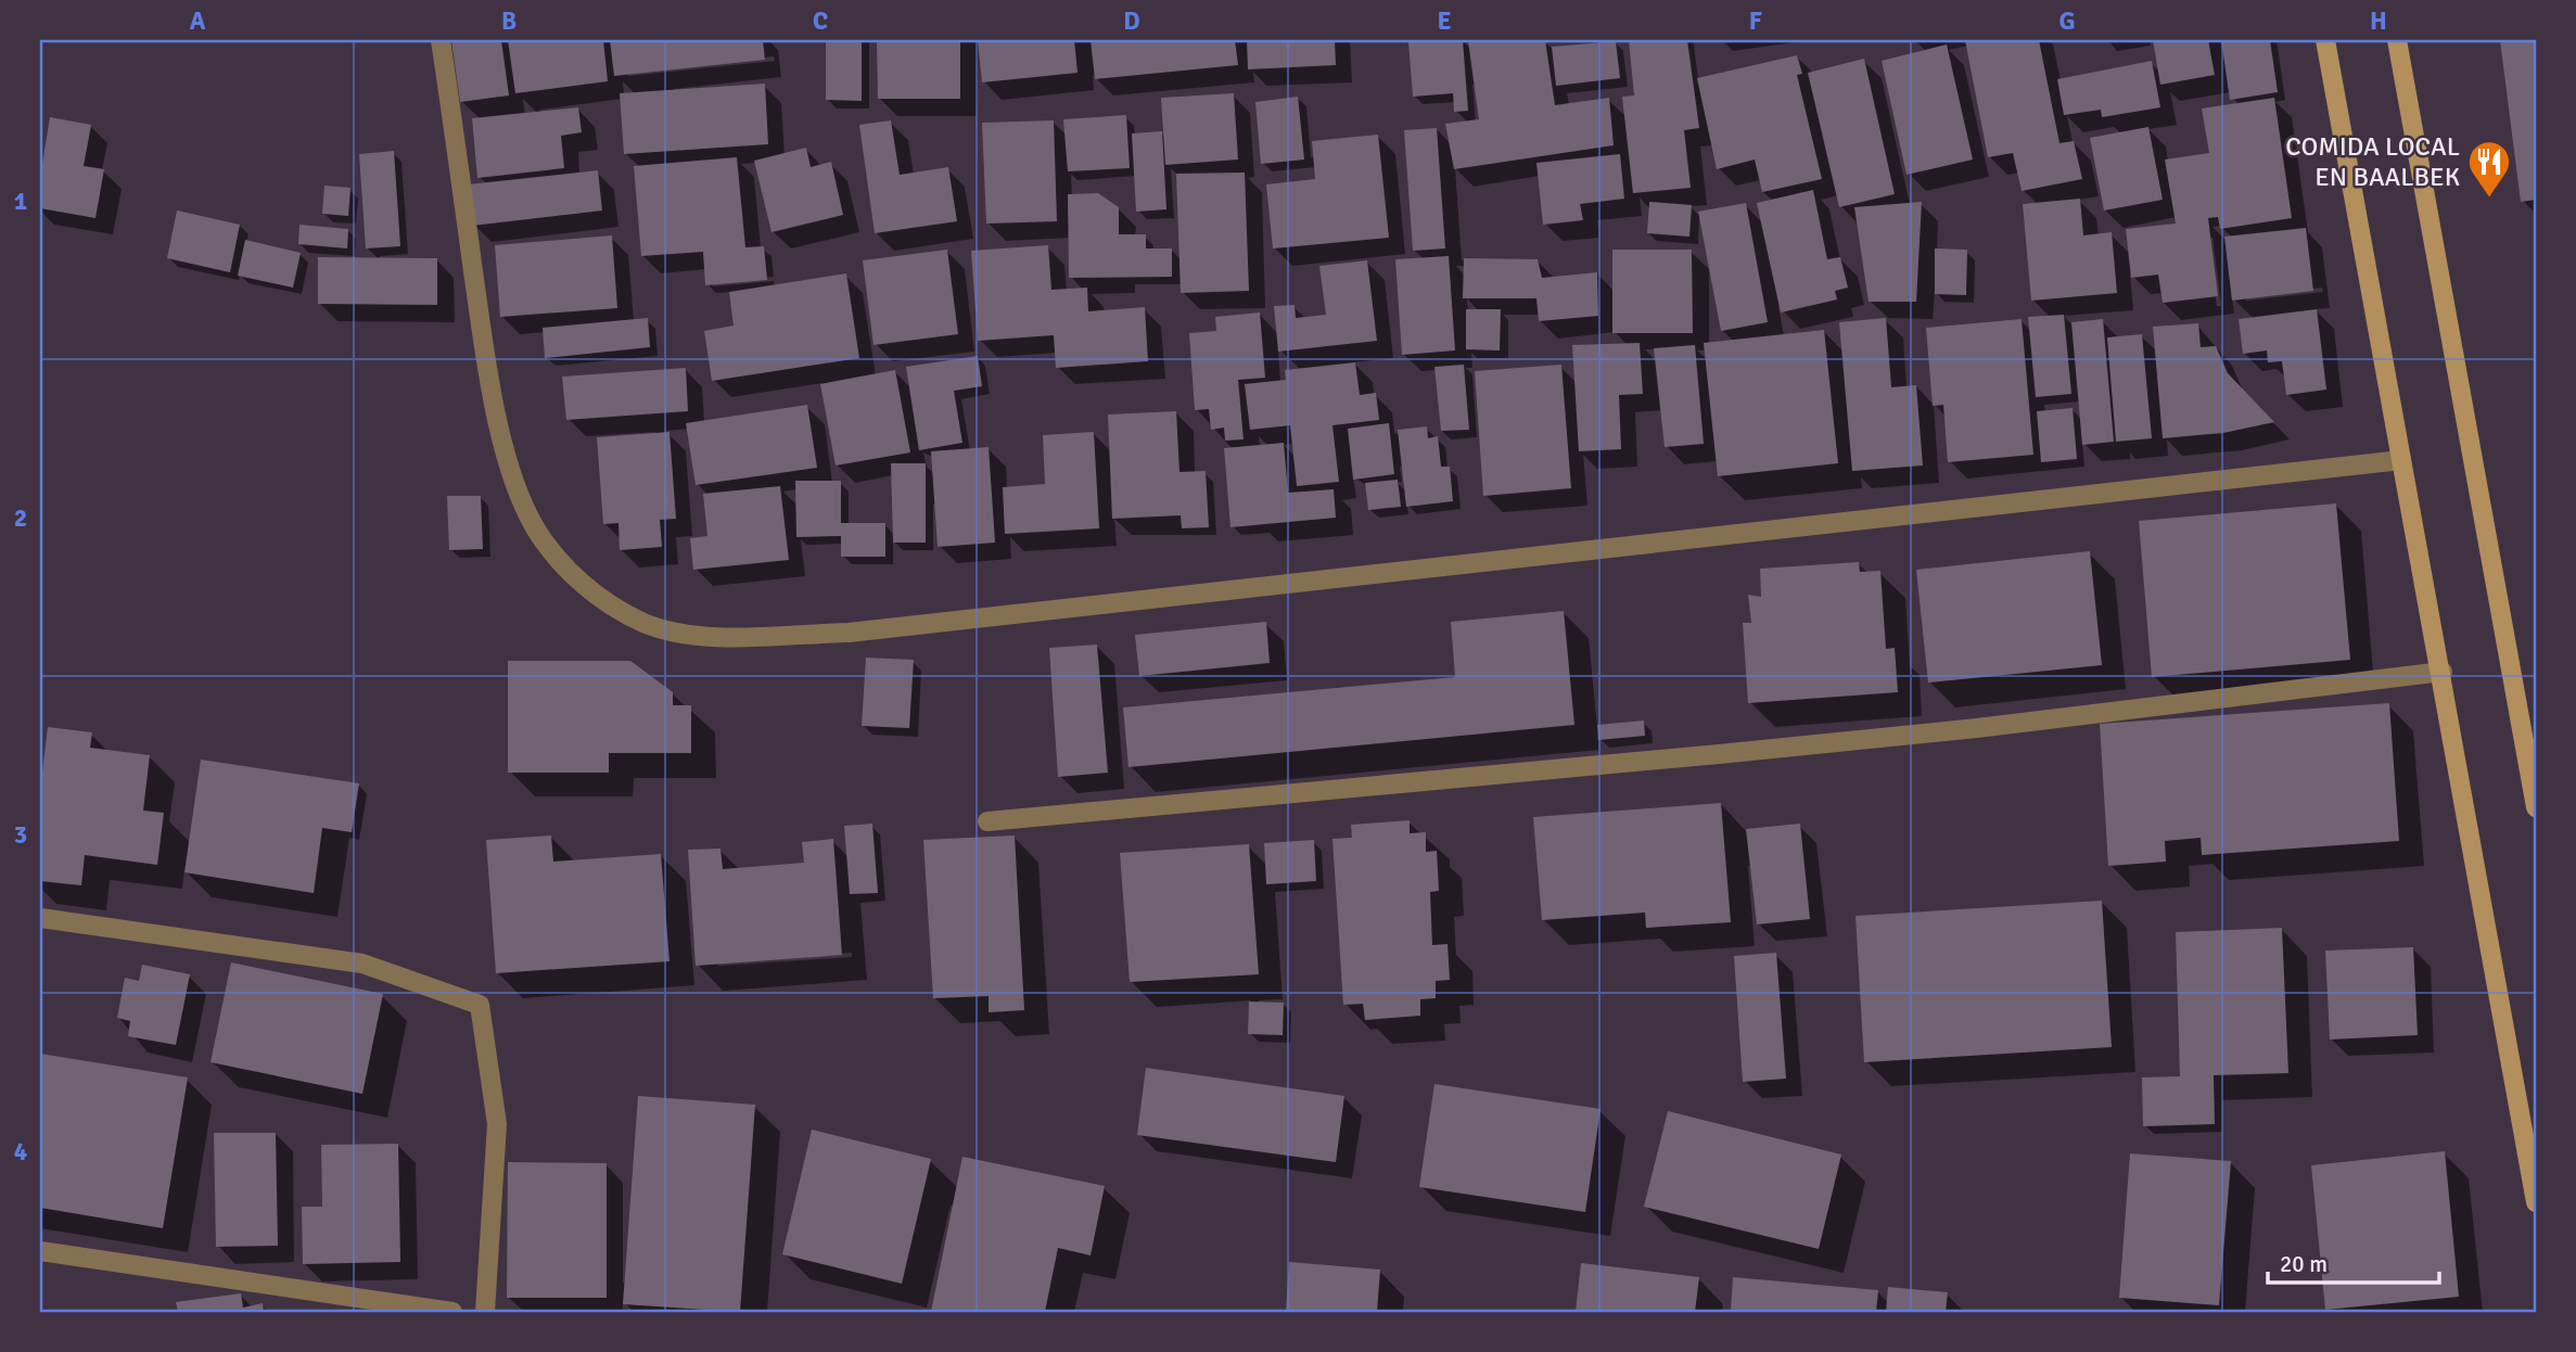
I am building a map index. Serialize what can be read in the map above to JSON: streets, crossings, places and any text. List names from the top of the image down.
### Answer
{
  "places": {
    "restaurant": ["COMIDA LOCAL EN BAALBEK"]
  },
  "scale_bar": "20 m",
  "grid": {
    "columns": [
      "A",
      "B",
      "C",
      "D",
      "E",
      "F",
      "G",
      "H"
    ],
    "rows": [
      "1",
      "2",
      "3",
      "4"
    ]
  }
}
